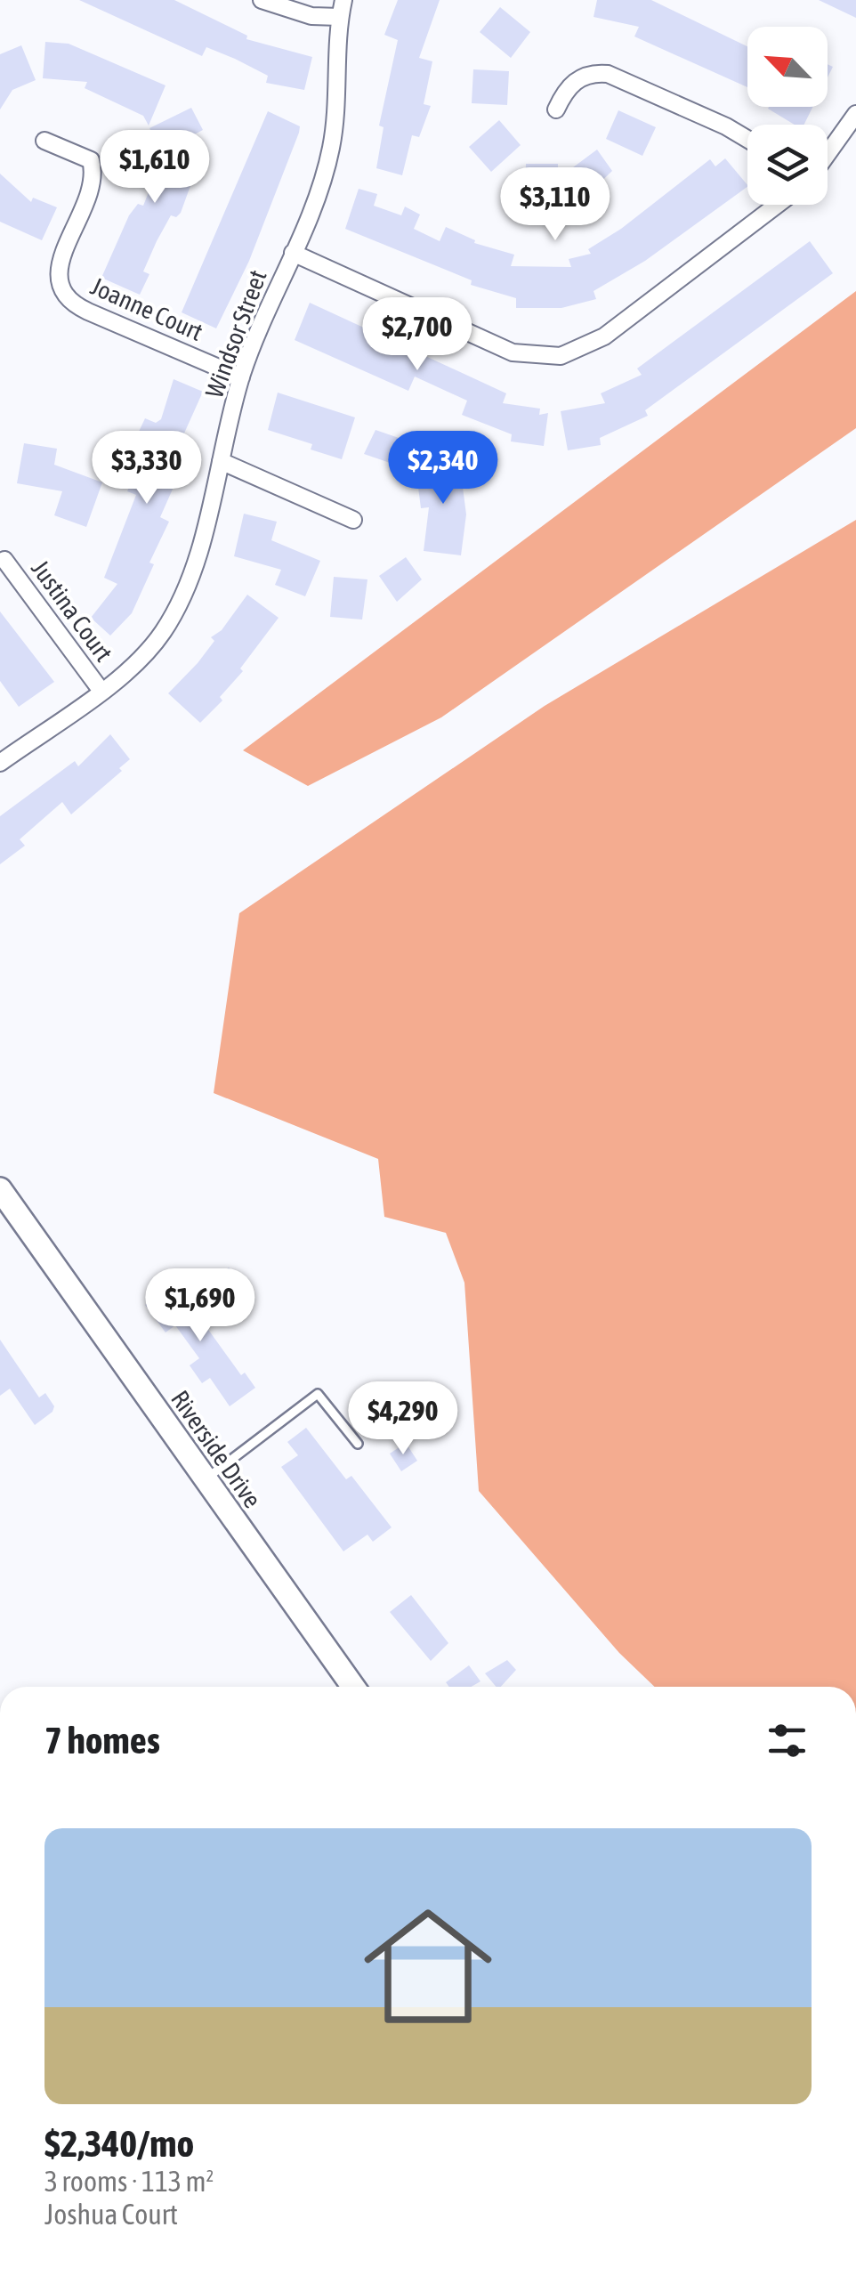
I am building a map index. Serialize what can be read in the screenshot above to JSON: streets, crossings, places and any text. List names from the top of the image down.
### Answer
{
  "streets": {
    "main road": ["Riverside Drive"],
    "street": ["Joanne Court", "Windsor Street", "Justina Court"]
  },
  "crossings": [
    ["Joanne Court", "Windsor Street"],
    ["Windsor Street", "Justina Court"]
  ],
  "north": "top left",
  "page": {
    "price": [
      "$1,610",
      "$3,110",
      "$2,700",
      "$3,330",
      "$2,340",
      "$1,690",
      "$4,290"
    ],
    "heading": "7 homes",
    "list": [
      {
        "name": "$2,340/mo",
        "note": "3 rooms · 113 m² · Joshua Court"
      }
    ]
  }
}
